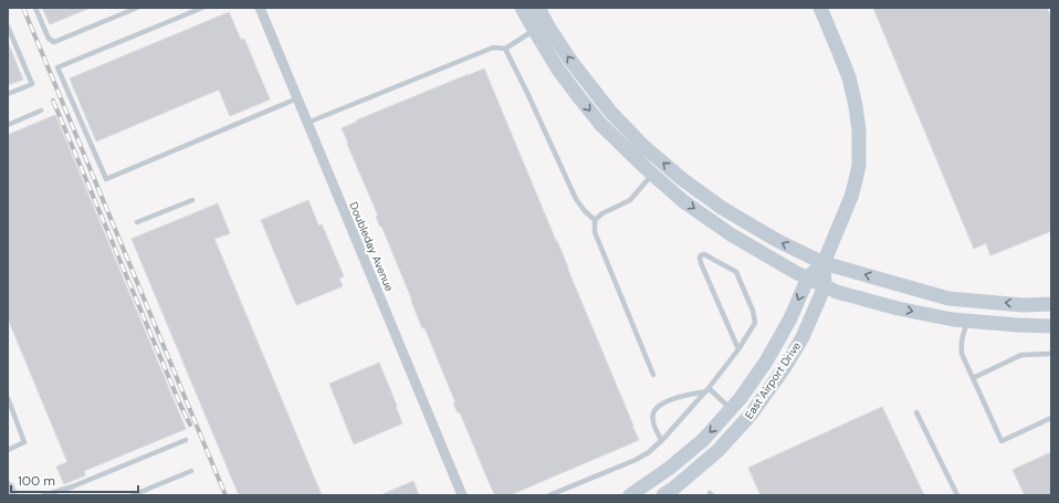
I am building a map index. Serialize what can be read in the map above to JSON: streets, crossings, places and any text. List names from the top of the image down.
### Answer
{
  "streets": {
    "main road": ["East Airport Drive"],
    "street": ["Doubleday Avenue"]
  },
  "scale_bar": "100 m"
}
